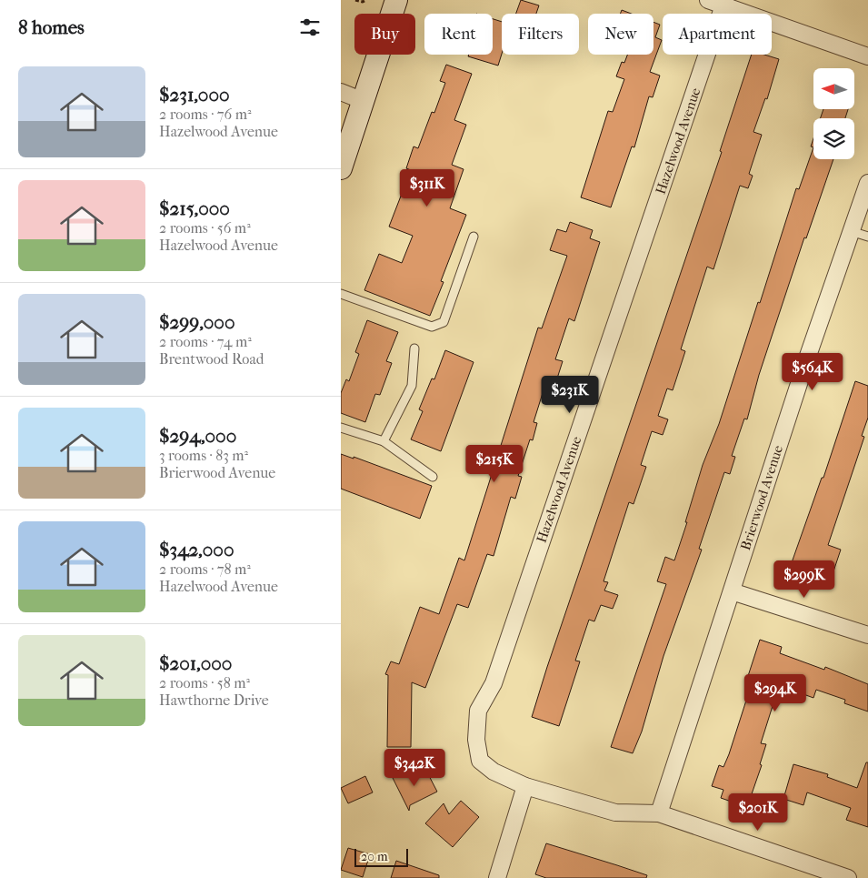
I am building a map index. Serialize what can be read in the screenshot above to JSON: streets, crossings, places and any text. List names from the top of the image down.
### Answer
{
  "streets": {
    "street": ["Hazelwood Avenue", "Brierwood Avenue"]
  },
  "scale_bar": "20 m",
  "north": "left",
  "page": {
    "heading": "8 homes",
    "chip": [
      "Buy",
      "Rent",
      "Filters",
      "New",
      "Apartment"
    ],
    "list": [
      {
        "name": "$231,000",
        "note": "2 rooms · 76 m² · Hazelwood Avenue"
      },
      {
        "name": "$215,000",
        "note": "2 rooms · 56 m² · Hazelwood Avenue"
      },
      {
        "name": "$299,000",
        "note": "2 rooms · 74 m² · Brentwood Road"
      },
      {
        "name": "$294,000",
        "note": "3 rooms · 83 m² · Brierwood Avenue"
      },
      {
        "name": "$342,000",
        "note": "2 rooms · 78 m² · Hazelwood Avenue"
      },
      {
        "name": "$201,000",
        "note": "2 rooms · 58 m² · Hawthorne Drive"
      }
    ],
    "price": [
      "$311K",
      "$564K",
      "$231K",
      "$215K",
      "$299K",
      "$294K",
      "$342K",
      "$201K"
    ],
    "scale": "20 m"
  }
}
